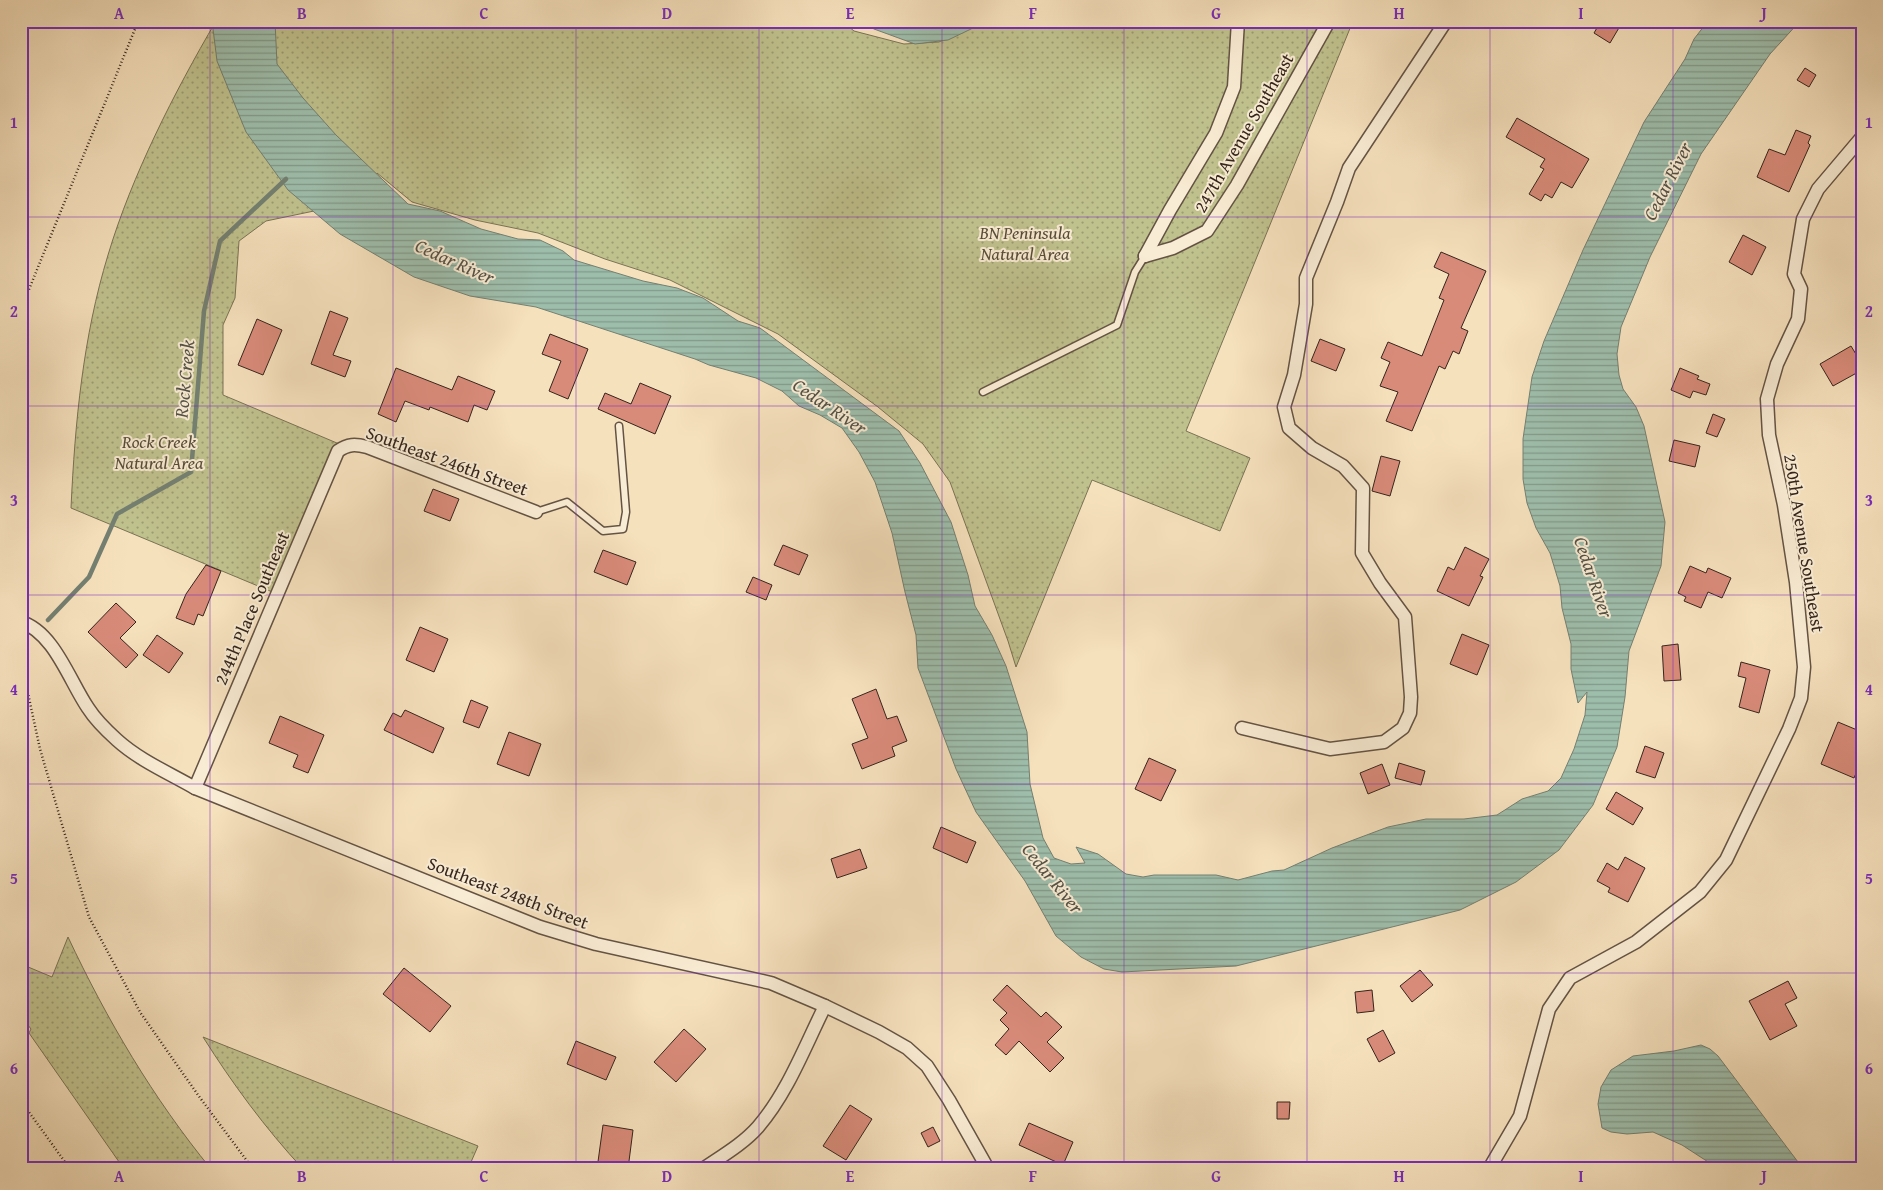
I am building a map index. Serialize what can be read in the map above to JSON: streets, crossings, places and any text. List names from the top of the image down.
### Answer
{
  "streets": {
    "street": [
      "247th Avenue Southeast",
      "Southeast 246th Street",
      "250th Avenue Southeast",
      "244th Place Southeast",
      "Southeast 248th Street"
    ]
  },
  "crossings": [
    ["Southeast 246th Street", "244th Place Southeast"],
    ["244th Place Southeast", "Southeast 248th Street"]
  ],
  "water": ["Cedar River", "Rock Creek"],
  "parks": ["BN Peninsula Natural Area", "Rock Creek Natural Area"],
  "grid": {
    "columns": [
      "A",
      "B",
      "C",
      "D",
      "E",
      "F",
      "G",
      "H",
      "I",
      "J"
    ],
    "rows": [
      "1",
      "2",
      "3",
      "4",
      "5",
      "6"
    ]
  }
}
